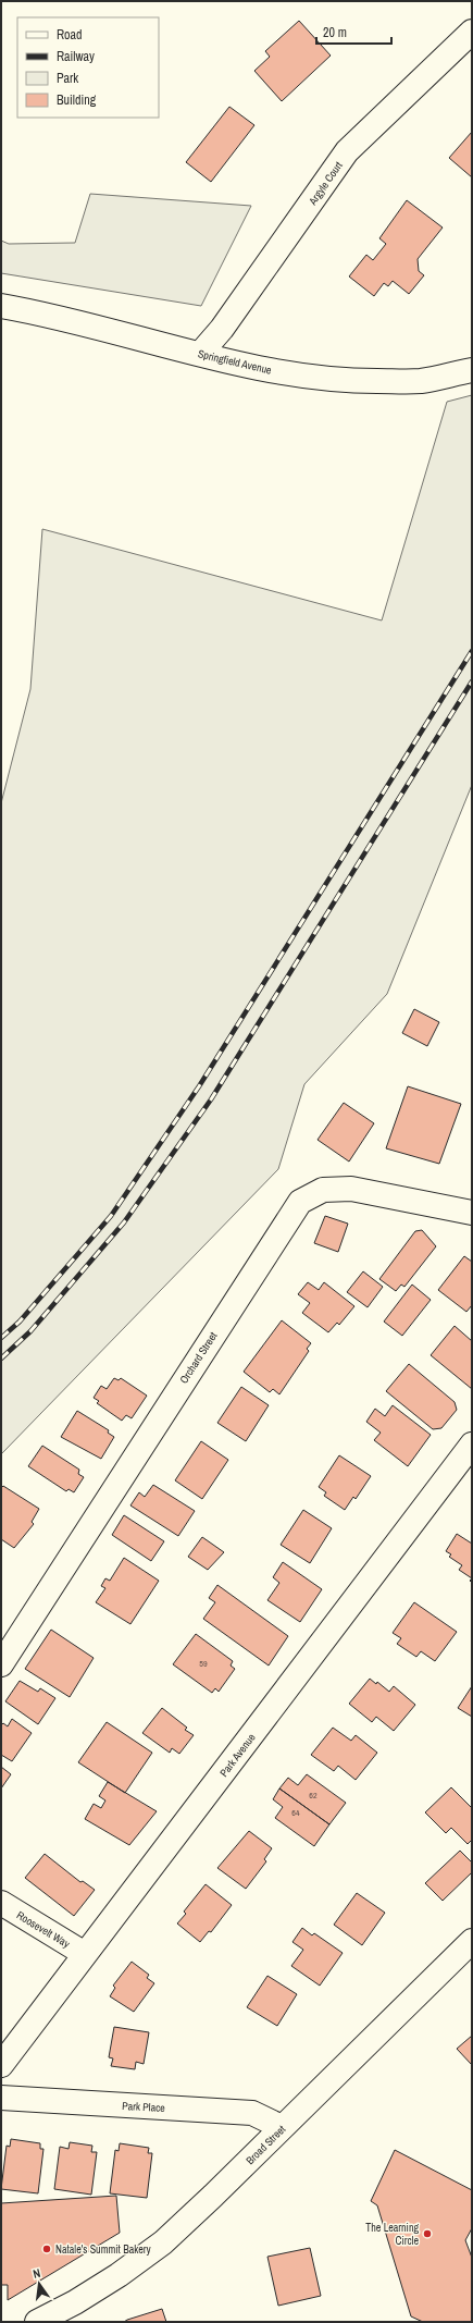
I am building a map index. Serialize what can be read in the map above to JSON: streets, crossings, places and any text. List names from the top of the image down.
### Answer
{
  "streets": {
    "street": [
      "Argyle Court",
      "Springfield Avenue",
      "Orchard Street",
      "Park Avenue",
      "Roosevelt Way",
      "Park Place",
      "Broad Street"
    ]
  },
  "crossings": [
    ["Argyle Court", "Springfield Avenue"],
    ["Park Avenue", "Roosevelt Way"],
    ["Park Place", "Broad Street"]
  ],
  "places": ["The Learning Circle", "Natale's Summit Bakery"],
  "house_numbers": ["59", "62", "64"],
  "legend": [
    "Road",
    "Railway",
    "Park",
    "Building"
  ],
  "scale_bar": "20 m",
  "north": "top"
}
